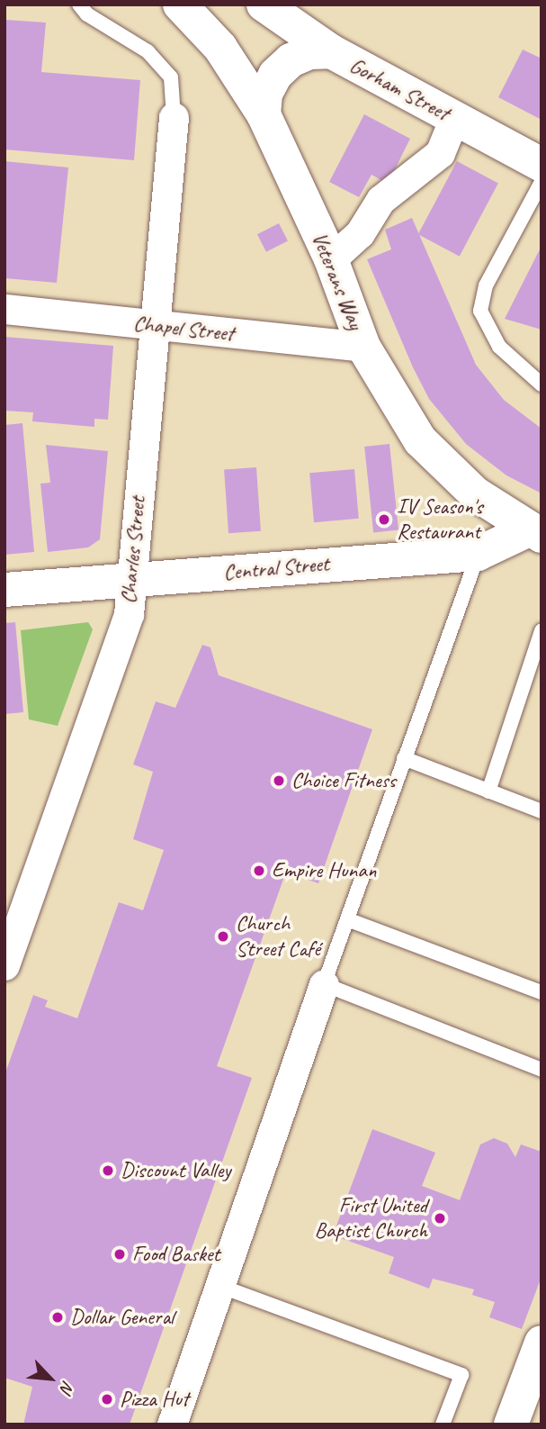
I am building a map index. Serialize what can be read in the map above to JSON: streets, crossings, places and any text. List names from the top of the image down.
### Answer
{
  "streets": {
    "main road": ["Gorham Street", "Veterans Way", "Central Street"],
    "street": ["Chapel Street", "Charles Street"]
  },
  "crossings": [
    ["Veterans Way", "Chapel Street"],
    ["Veterans Way", "Central Street"],
    ["Chapel Street", "Charles Street"],
    ["Charles Street", "Central Street"]
  ],
  "places": [
    "IV Season's Restaurant",
    "Choice Fitness",
    "Empire Hunan",
    "Church Street Café",
    "Discount Valley",
    "First United Baptist Church",
    "Food Basket",
    "Dollar General",
    "Pizza Hut"
  ],
  "north": "bottom right"
}
